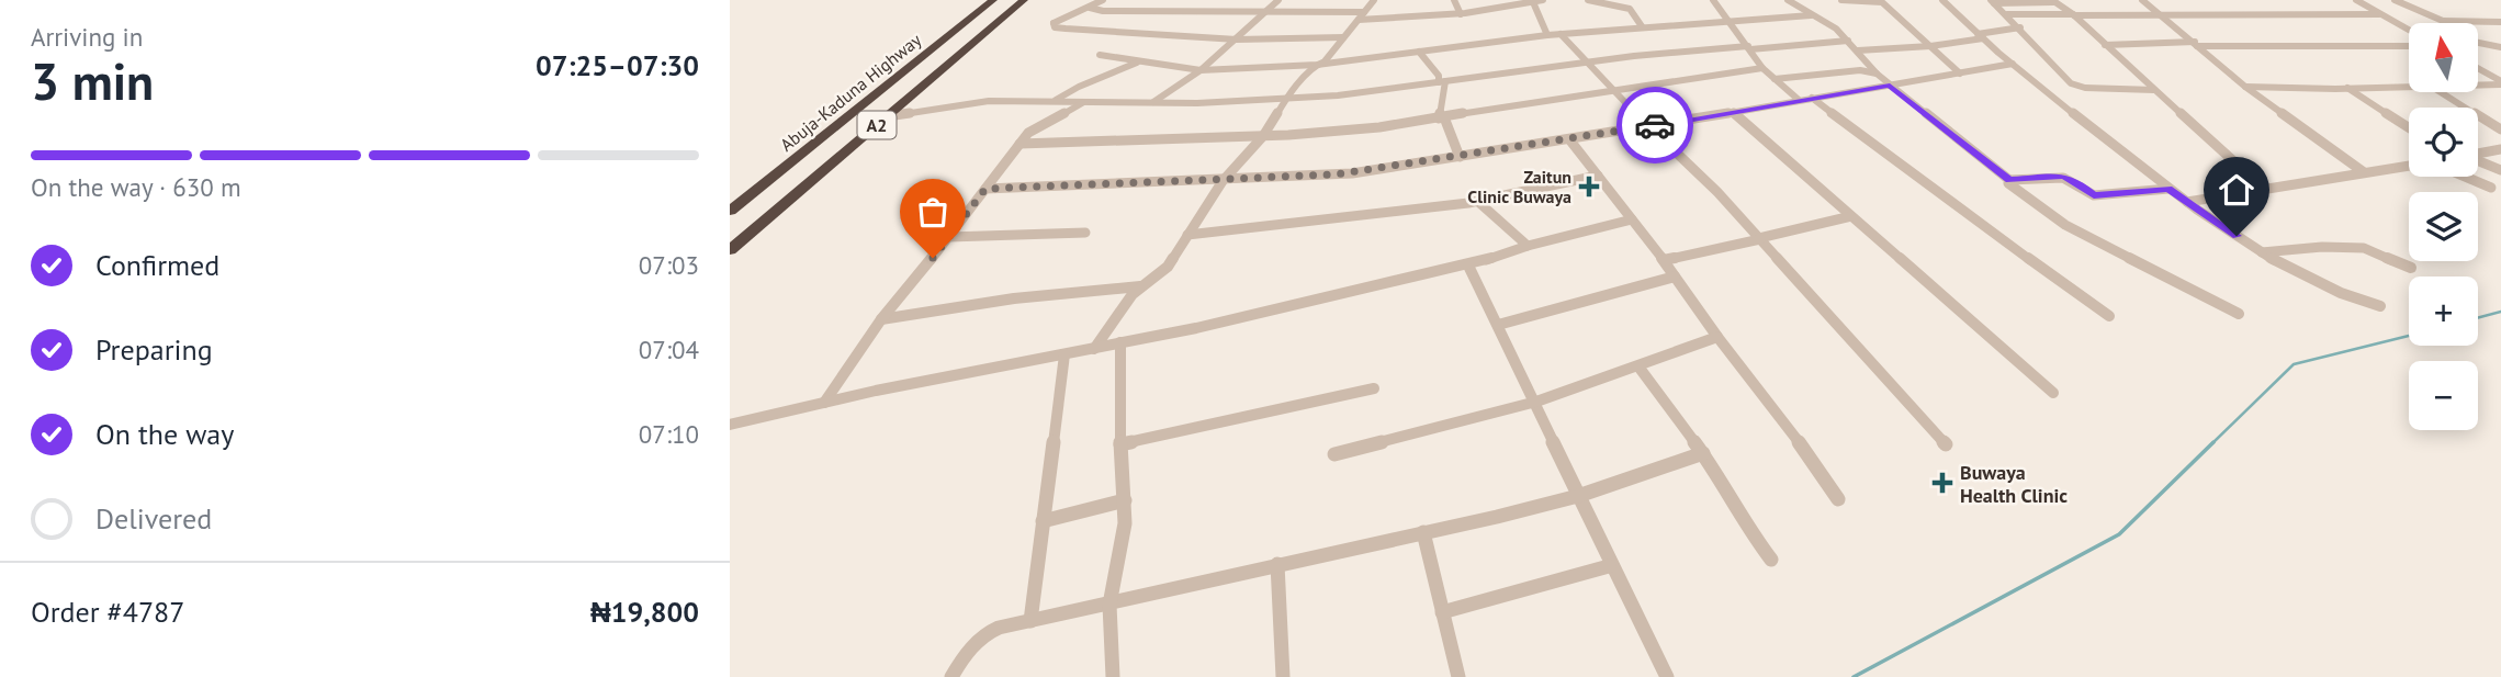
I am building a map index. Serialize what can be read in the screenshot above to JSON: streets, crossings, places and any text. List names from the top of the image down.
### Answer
{
  "streets": {
    "highway": ["Abuja-Kaduna Highway", "A2"]
  },
  "places": {
    "health": ["Zaitun Clinic Buwaya", "Buwaya Health Clinic"]
  },
  "north": "top",
  "page": {
    "heading": ["3 min", "Arriving in", "07:25–07:30"],
    "panel": ["Order #4787", "₦19,800"],
    "map_buttons": ["+", "−"],
    "bar": "On the way · 630 m",
    "list": [
      ["Confirmed", "07:03"],
      ["Preparing", "07:04"],
      ["On the way", "07:10"],
      "Delivered"
    ]
  }
}
